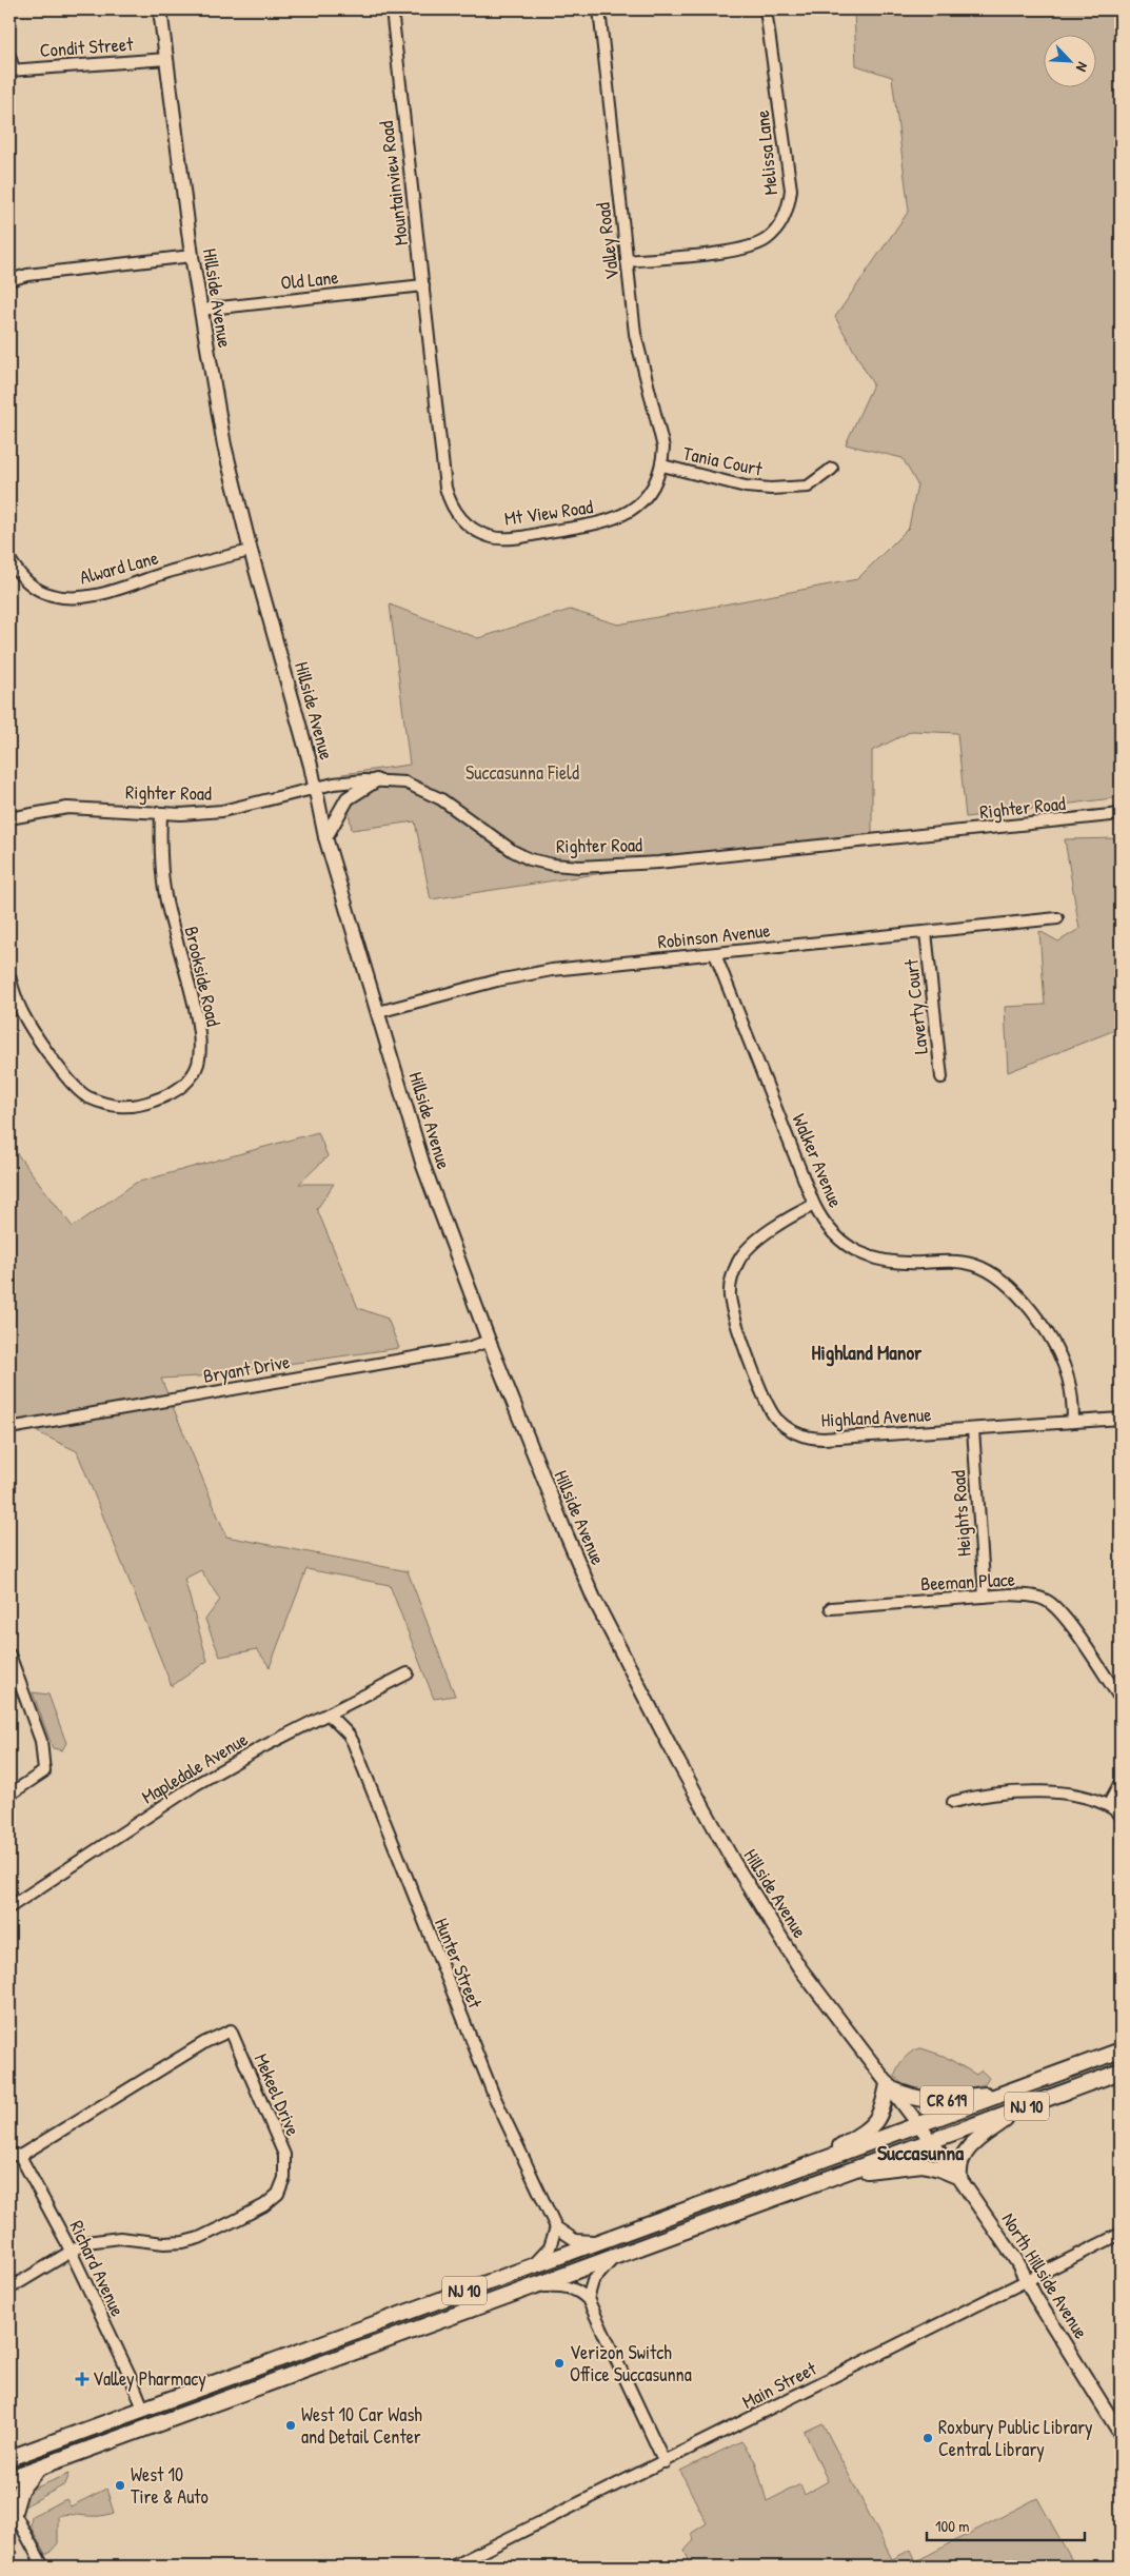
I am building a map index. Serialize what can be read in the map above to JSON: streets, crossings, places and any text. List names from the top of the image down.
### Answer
{
  "streets": {
    "highway": ["CR 619", "NJ 10"],
    "main road": ["Hillside Avenue", "North Hillside Avenue"],
    "street": [
      "Condit Street",
      "Melissa Lane",
      "Mountainview Road",
      "Valley Road",
      "Old Lane",
      "Tania Court",
      "Mt View Road",
      "Alward Lane",
      "Righter Road",
      "Robinson Avenue",
      "Brookside Road",
      "Laverty Court",
      "Walker Avenue",
      "Bryant Drive",
      "Highland Avenue",
      "Heights Road",
      "Beeman Place",
      "Mapledale Avenue",
      "Hunter Street",
      "Mekeel Drive",
      "Richard Avenue",
      "Main Street"
    ]
  },
  "crossings": [
    ["Condit Street", "Hillside Avenue"],
    ["Melissa Lane", "Valley Road"],
    ["Mountainview Road", "Old Lane"],
    ["Mountainview Road", "Mt View Road"],
    ["Valley Road", "Tania Court"],
    ["Valley Road", "Mt View Road"],
    ["Old Lane", "Hillside Avenue"],
    ["Hillside Avenue", "Alward Lane"],
    ["Hillside Avenue", "Righter Road"],
    ["Hillside Avenue", "Robinson Avenue"],
    ["Hillside Avenue", "Bryant Drive"],
    ["Hillside Avenue", "CR 619"],
    ["Hillside Avenue", "NJ 10"],
    ["Hillside Avenue", "North Hillside Avenue"],
    ["Tania Court", "Mt View Road"],
    ["Righter Road", "Brookside Road"],
    ["Robinson Avenue", "Laverty Court"],
    ["Robinson Avenue", "Walker Avenue"],
    ["Walker Avenue", "Highland Avenue"],
    ["Highland Avenue", "Heights Road"],
    ["Heights Road", "Beeman Place"],
    ["Mapledale Avenue", "Hunter Street"],
    ["Mekeel Drive", "Richard Avenue"],
    ["CR 619", "NJ 10"],
    ["NJ 10", "Richard Avenue"],
    ["NJ 10", "North Hillside Avenue"],
    ["North Hillside Avenue", "Main Street"]
  ],
  "districts": ["Highland Manor", "Succasunna"],
  "parks": ["Succasunna Field"],
  "places": {
    "other": [
      "Verizon Switch Office Succasunna",
      "West 10 Car Wash and Detail Center",
      "Roxbury Public Library Central Library",
      "West 10 Tire & Auto"
    ],
    "health": ["Valley Pharmacy"]
  },
  "scale_bar": "100 m",
  "north": "bottom right"
}
